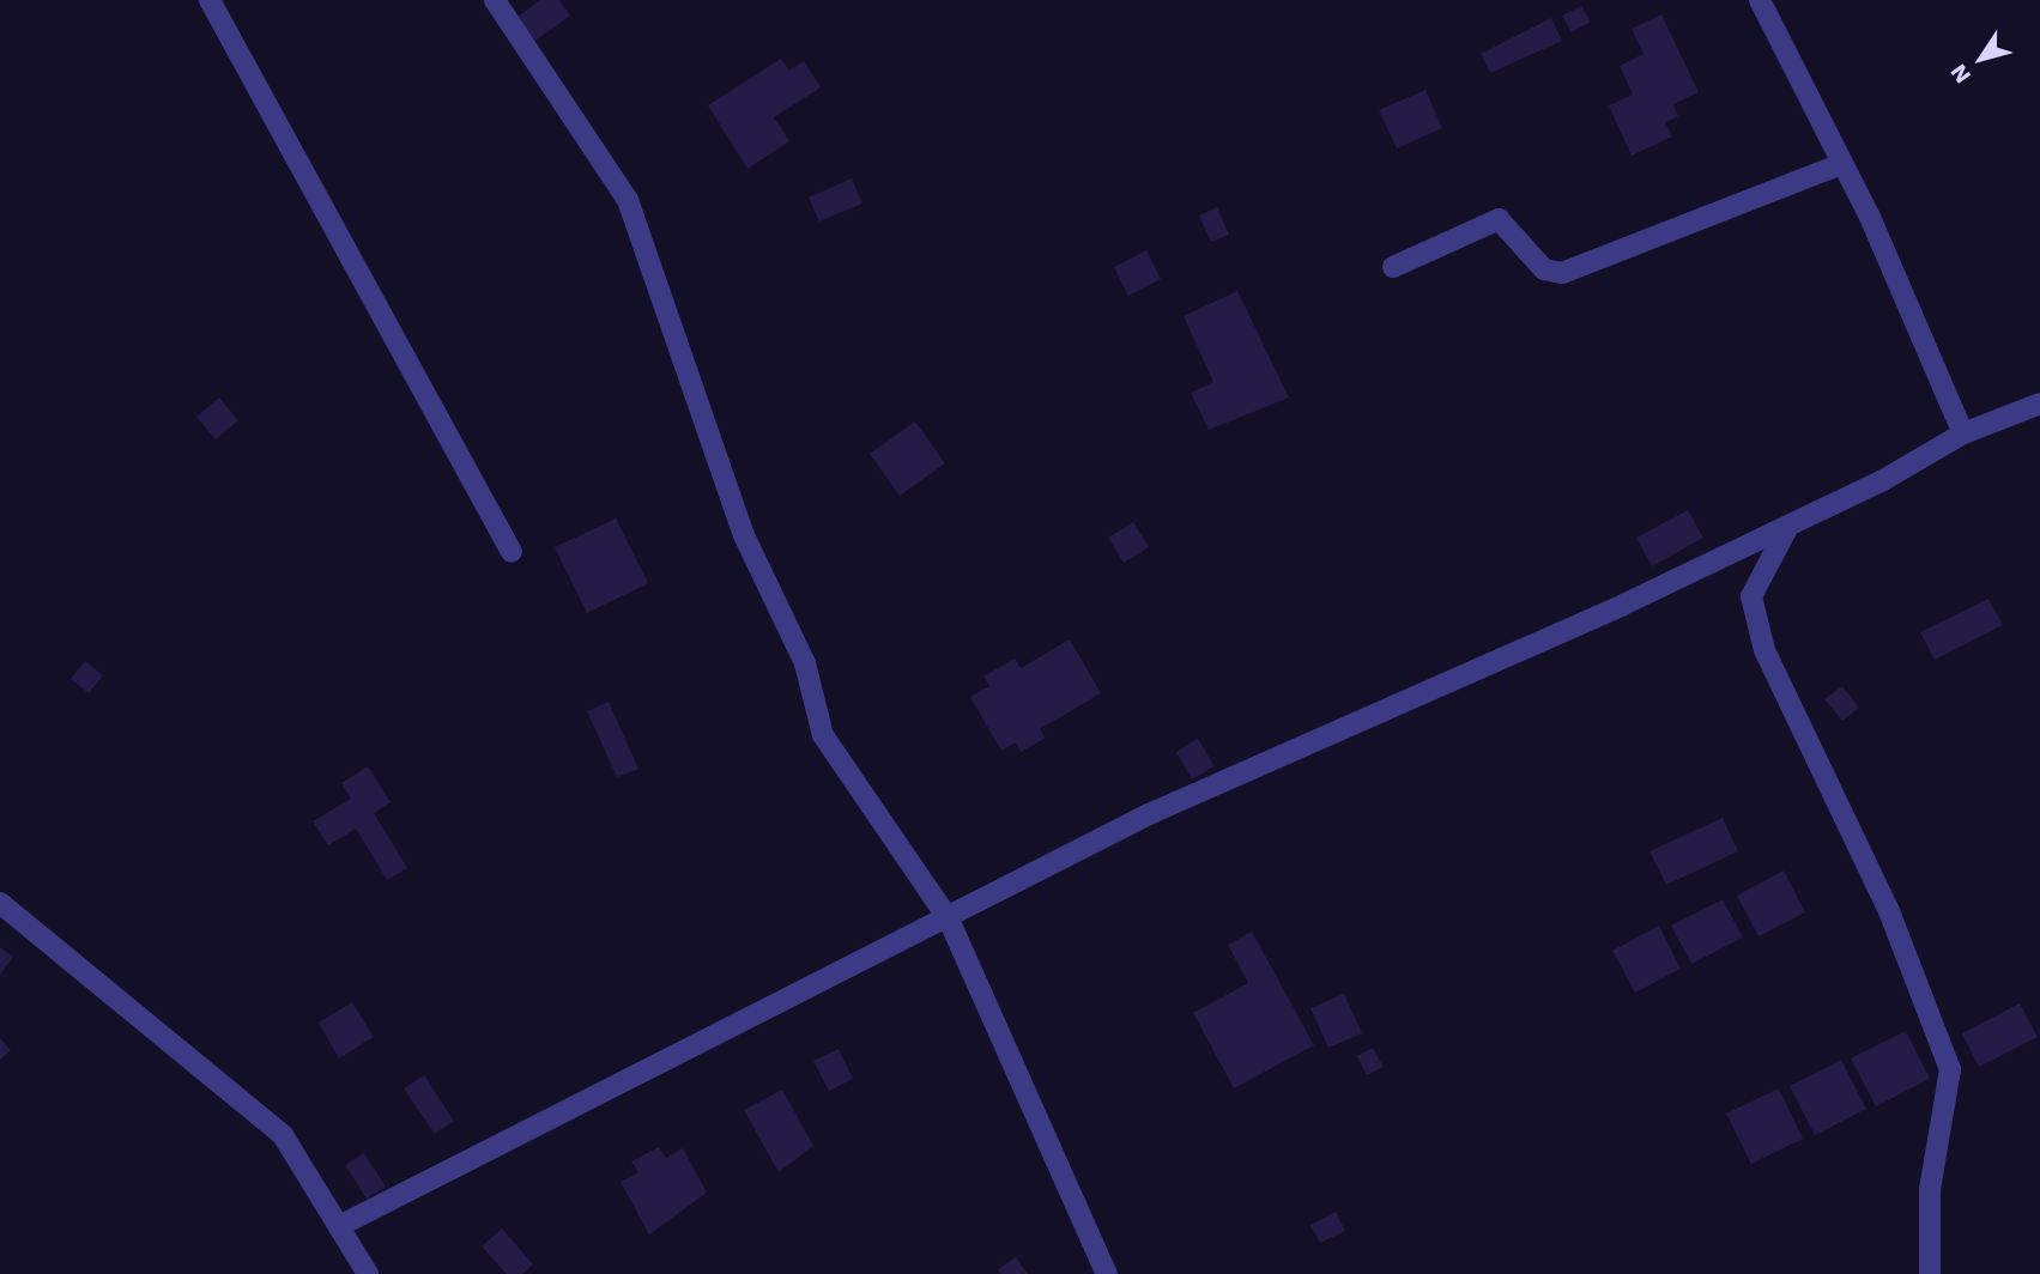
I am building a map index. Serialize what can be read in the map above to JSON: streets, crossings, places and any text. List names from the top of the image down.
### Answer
{
  "north": "bottom left"
}
